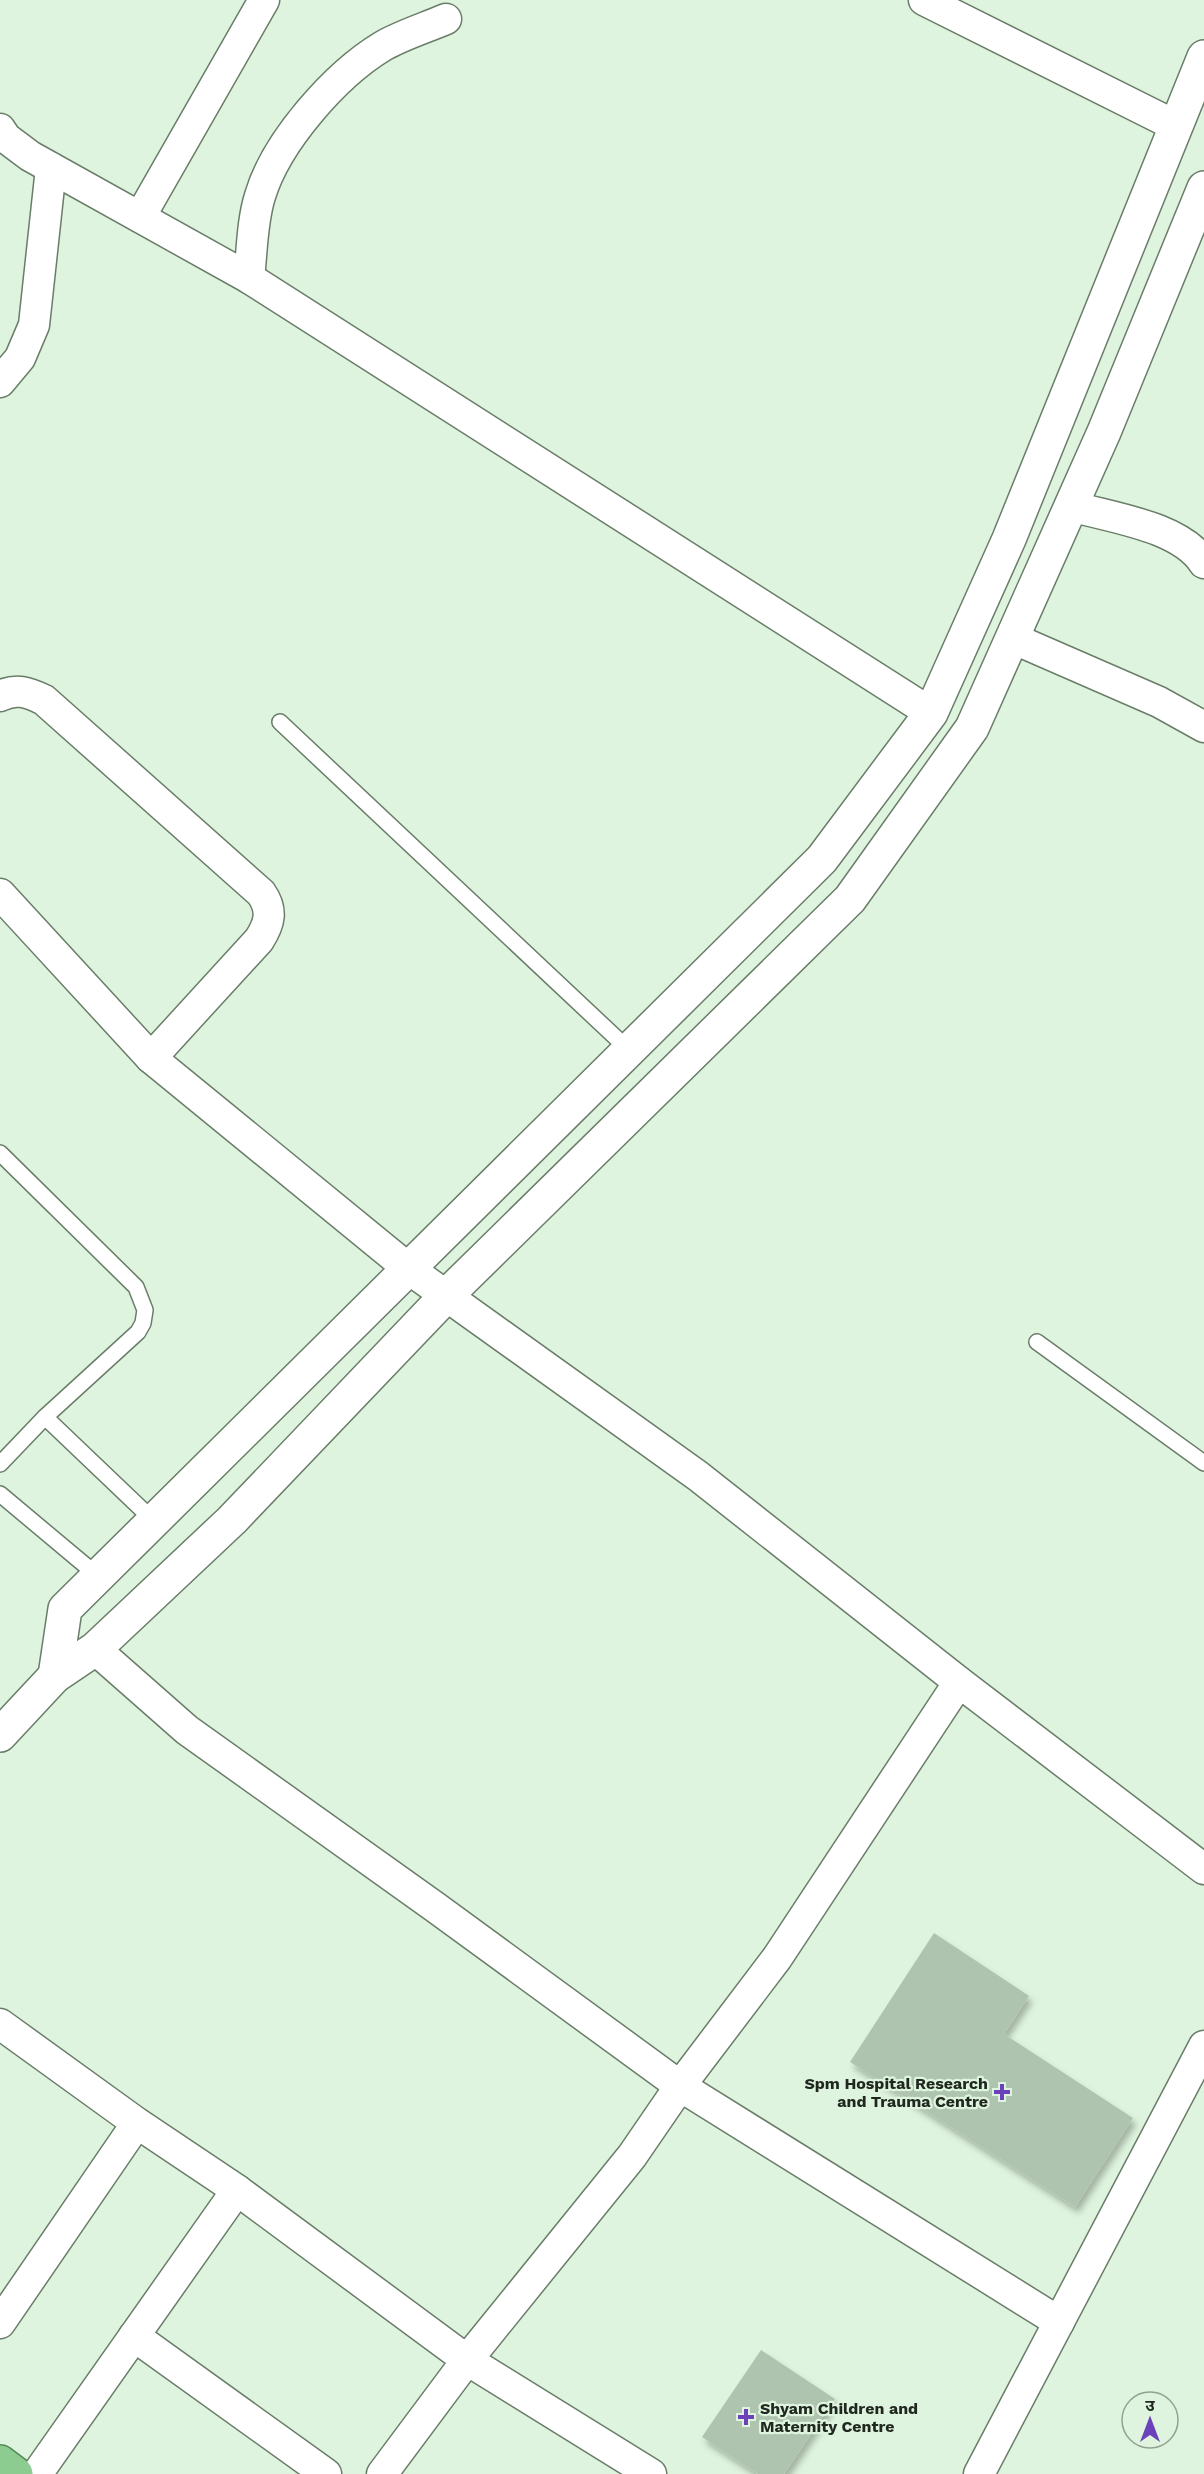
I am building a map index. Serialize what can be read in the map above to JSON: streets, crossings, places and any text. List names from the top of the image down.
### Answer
{
  "places": {
    "health": ["Spm Hospital Research and Trauma Centre", "Shyam Children and Maternity Centre"]
  },
  "north": "top"
}
